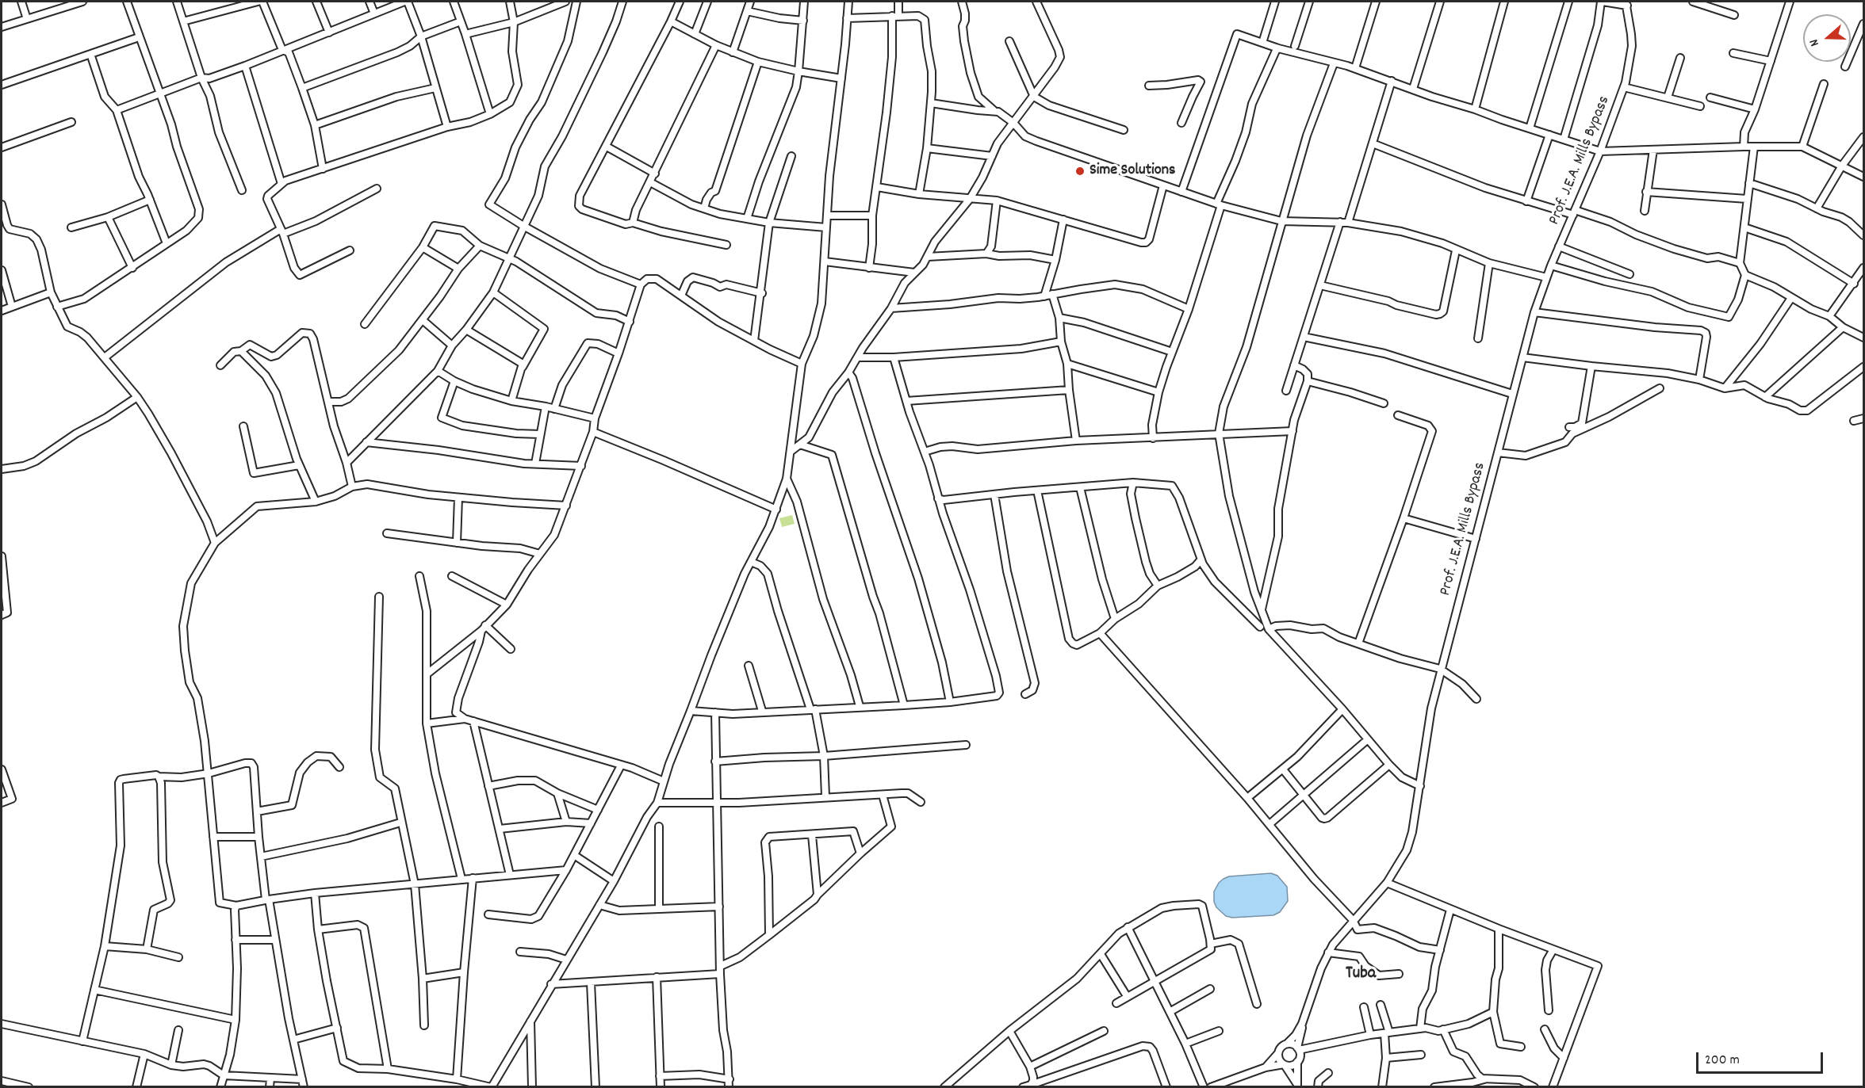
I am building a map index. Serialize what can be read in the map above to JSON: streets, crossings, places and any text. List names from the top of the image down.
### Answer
{
  "streets": {
    "street": ["Prof. J.E.A. Mills Bypass"]
  },
  "districts": ["Tuba"],
  "places": ["Sime Solutions"],
  "scale_bar": "200 m",
  "north": "left"
}
